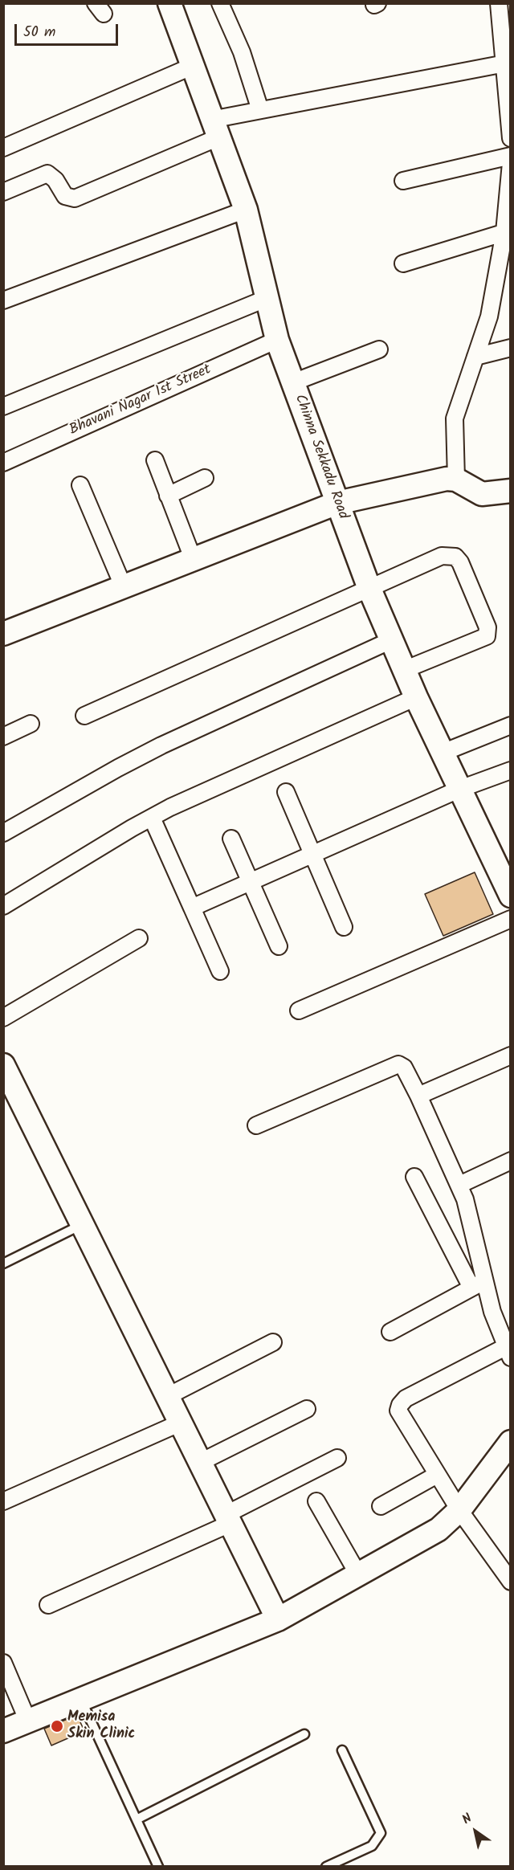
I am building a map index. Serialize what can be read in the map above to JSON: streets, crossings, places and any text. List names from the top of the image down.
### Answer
{
  "streets": {
    "street": ["Bhavani Nagar 1st Street", "Chinna Sekkadu Road"]
  },
  "crossings": [
    ["Bhavani Nagar 1st Street", "Chinna Sekkadu Road"]
  ],
  "places": ["Memisa Skin Clinic"],
  "scale_bar": "50 m",
  "north": "top left"
}
